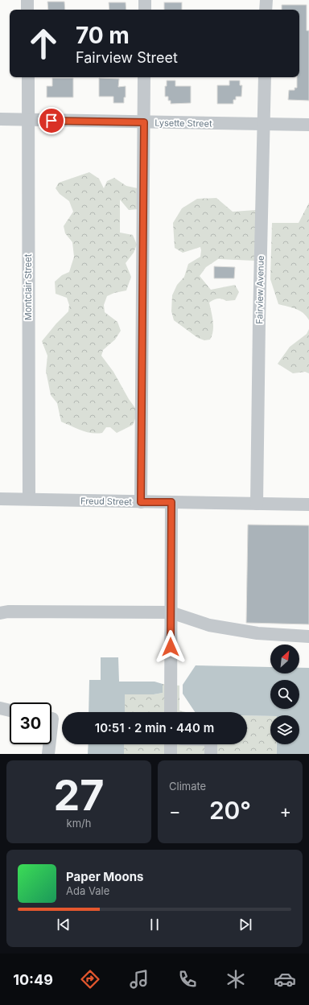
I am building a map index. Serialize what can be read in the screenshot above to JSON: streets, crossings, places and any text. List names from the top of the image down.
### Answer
{
  "streets": {
    "street": [
      "Lysette Street",
      "Montclair Street",
      "Fairview Avenue",
      "Freud Street"
    ]
  },
  "crossings": [
    ["Lysette Street", "Montclair Street"],
    ["Lysette Street", "Fairview Avenue"],
    ["Montclair Street", "Freud Street"],
    ["Fairview Avenue", "Freud Street"]
  ],
  "north": "top right",
  "page": {
    "turn": ["70 m", "Fairview Street"],
    "limit": "30",
    "trip": "10:51 · 2 min · 440 m",
    "tile": [
      ["27", "km/h"],
      "Climate"
    ],
    "heat": ["−", "20°", "+"],
    "song": ["Paper Moons", "Ada Vale"],
    "tabs": "10:49"
  }
}
